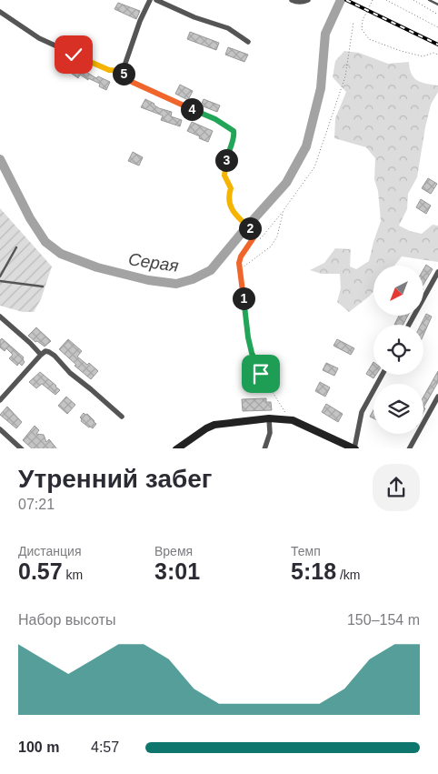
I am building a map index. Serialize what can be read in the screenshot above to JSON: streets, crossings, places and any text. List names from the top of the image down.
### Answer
{
  "water": ["Серая"],
  "north": "bottom left",
  "page": {
    "pins": [
      "5",
      "4",
      "3",
      "2",
      "1"
    ],
    "heading": ["Утренний забег", "07:21"],
    "stats": [
      ["Дистанция", "0.57 km"],
      ["Время", "3:01"],
      ["Темп", "5:18 /km"]
    ],
    "chart": ["Набор высоты", "150–154 m"],
    "list": [
      {
        "name": "100 m",
        "note": "4:57"
      }
    ]
  }
}
